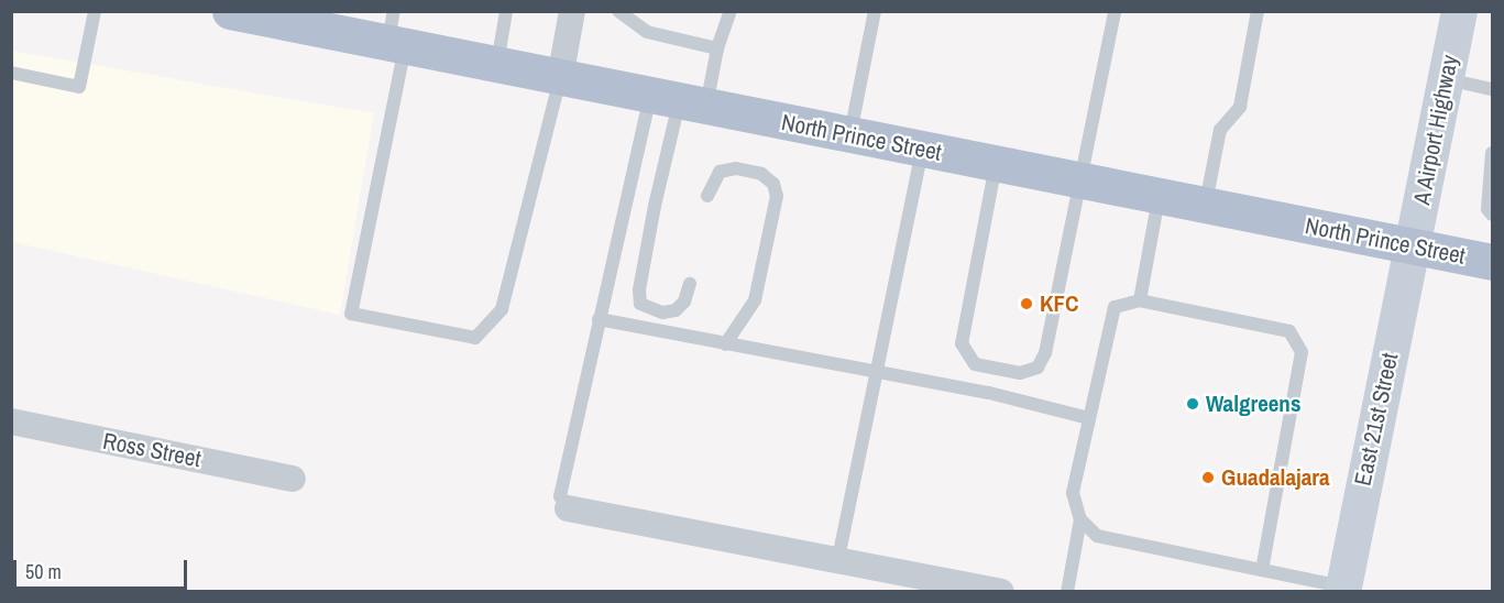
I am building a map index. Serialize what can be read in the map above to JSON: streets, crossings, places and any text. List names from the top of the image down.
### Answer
{
  "streets": {
    "main road": ["A Airport Highway", "North Prince Street", "East 21st Street"],
    "street": ["Ross Street"]
  },
  "crossings": [
    ["A Airport Highway", "North Prince Street"],
    ["A Airport Highway", "East 21st Street"],
    ["North Prince Street", "East 21st Street"]
  ],
  "places": ["KFC", "Walgreens", "Guadalajara"],
  "scale_bar": "50 m"
}
